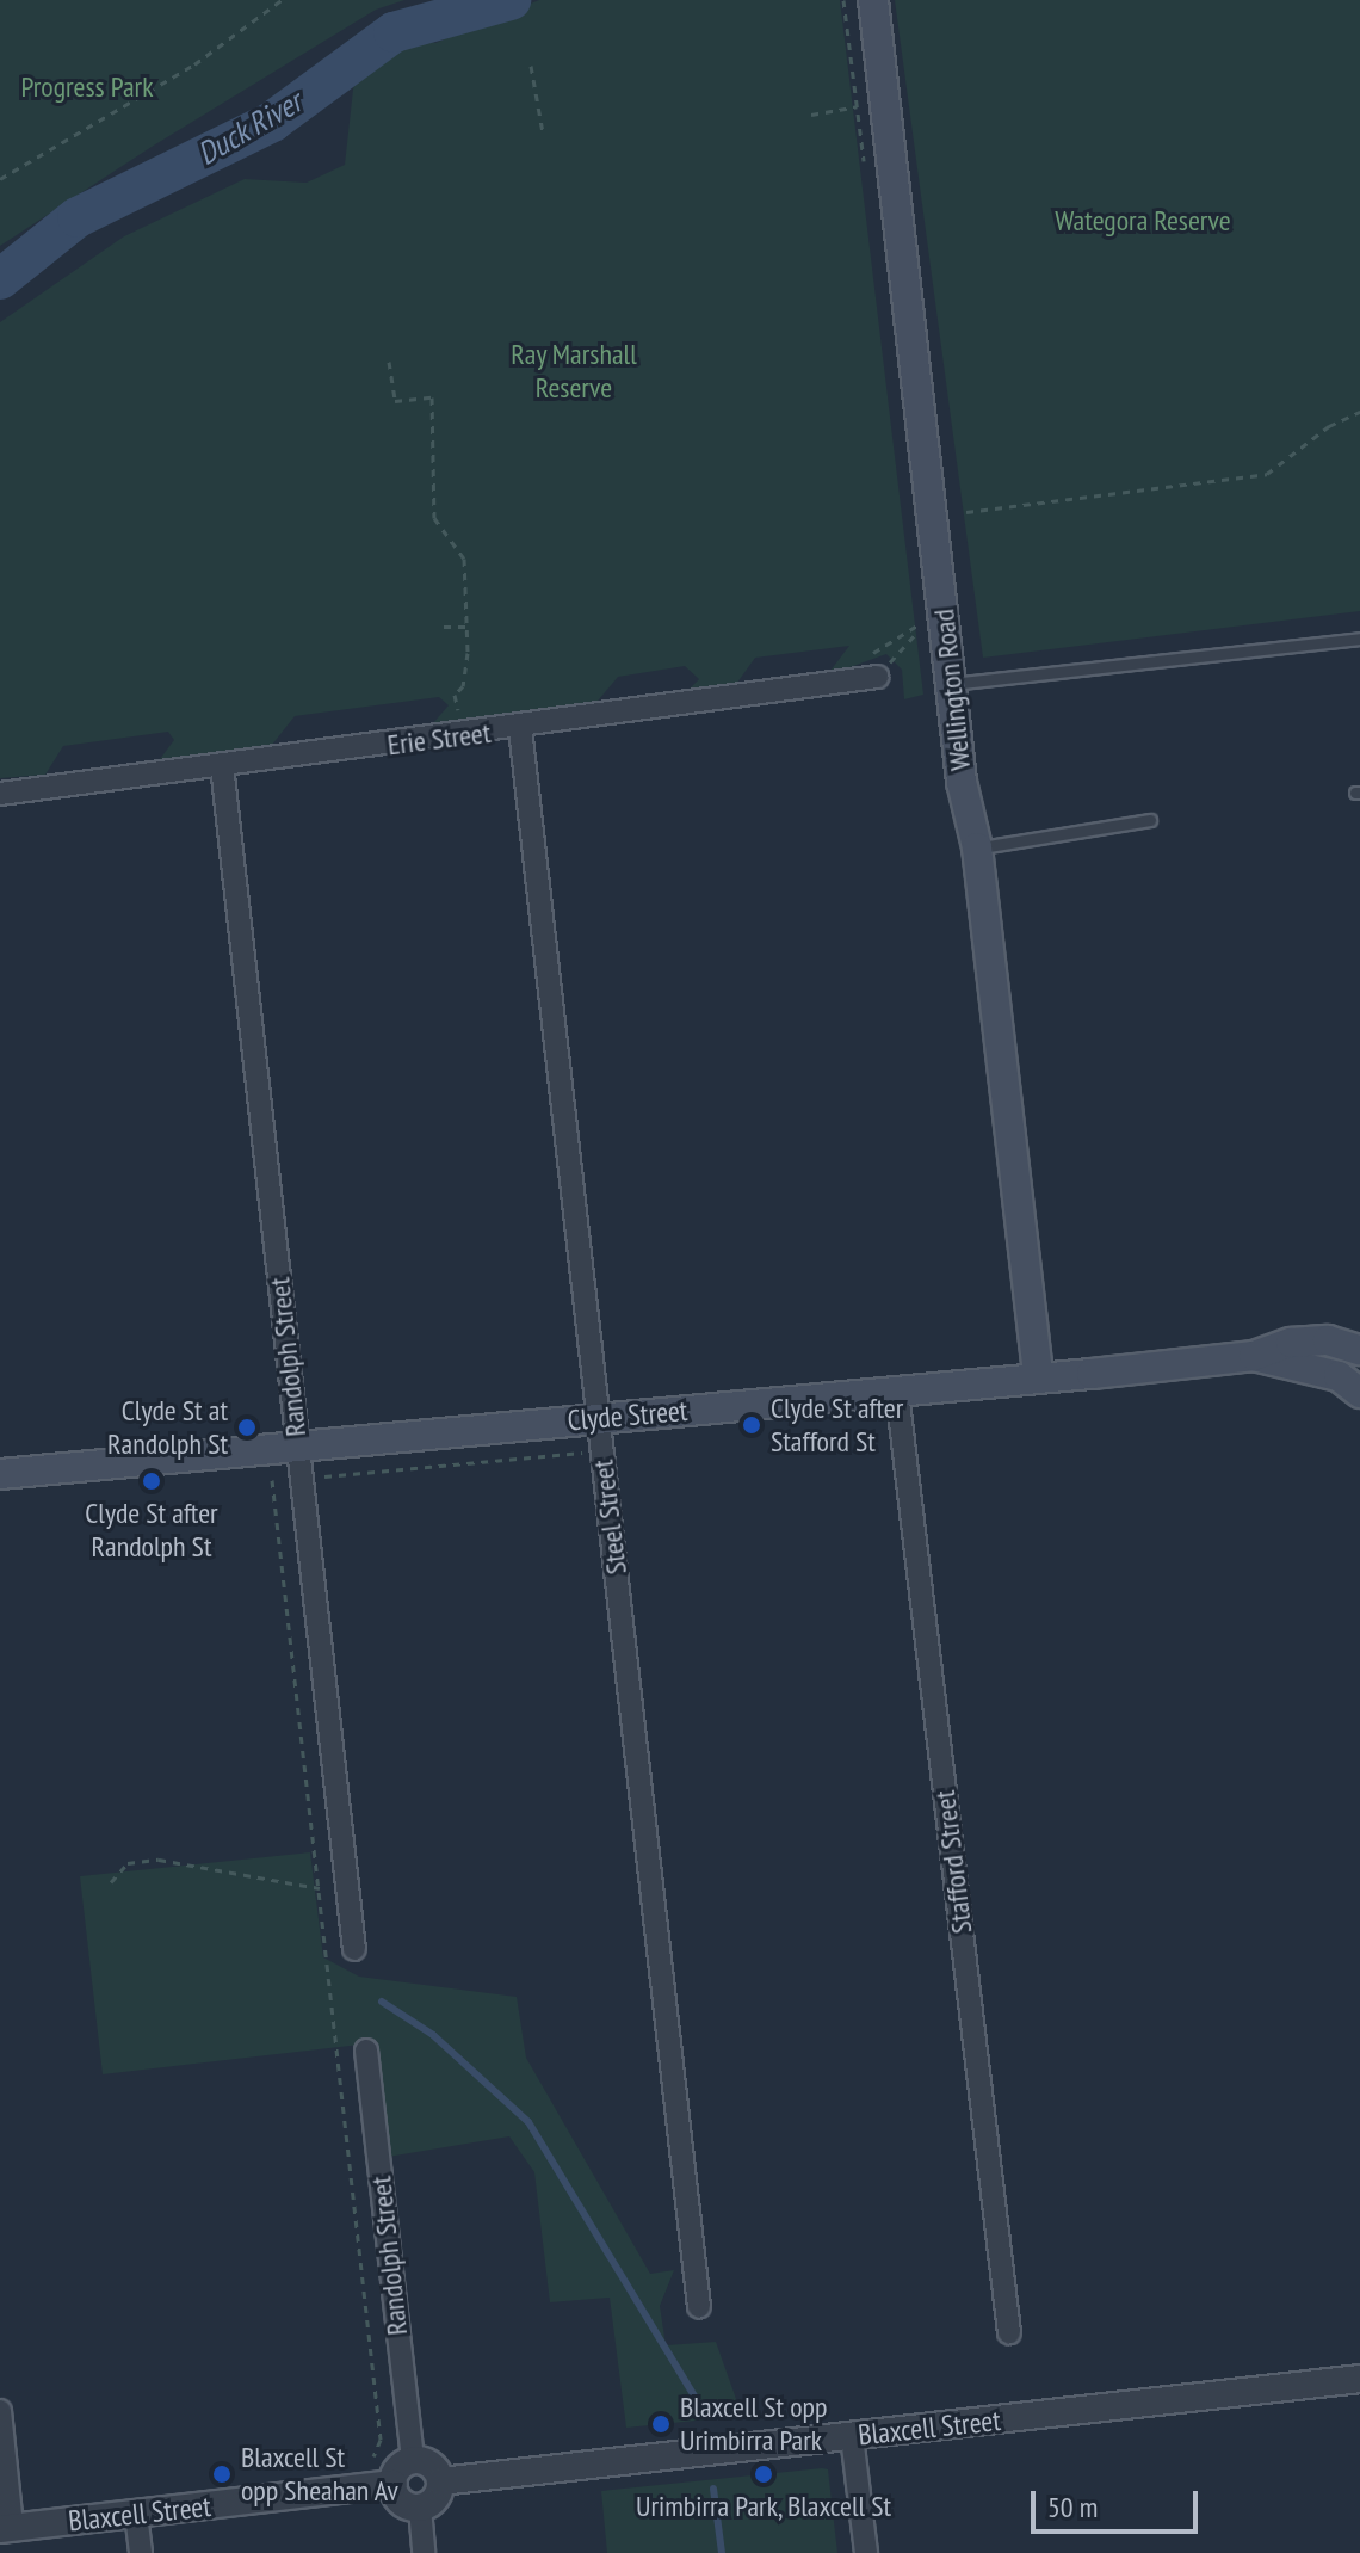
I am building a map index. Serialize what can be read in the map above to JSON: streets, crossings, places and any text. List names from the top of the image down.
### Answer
{
  "streets": {
    "main road": ["Wellington Road", "Clyde Street"],
    "street": [
      "Erie Street",
      "Randolph Street",
      "Steel Street",
      "Stafford Street",
      "Blaxcell Street"
    ]
  },
  "crossings": [
    ["Wellington Road", "Clyde Street"],
    ["Erie Street", "Randolph Street"],
    ["Erie Street", "Steel Street"],
    ["Randolph Street", "Clyde Street"],
    ["Randolph Street", "Blaxcell Street"],
    ["Clyde Street", "Steel Street"],
    ["Clyde Street", "Stafford Street"]
  ],
  "water": ["Duck River"],
  "parks": ["Progress Park", "Wategora Reserve", "Ray Marshall Reserve"],
  "places": [
    "Clyde St after Stafford St",
    "Clyde St at Randolph St",
    "Clyde St after Randolph St",
    "Blaxcell St opp Urimbirra Park",
    "Blaxcell St opp Sheahan Av",
    "Urimbirra Park, Blaxcell St"
  ],
  "scale_bar": "50 m"
}
